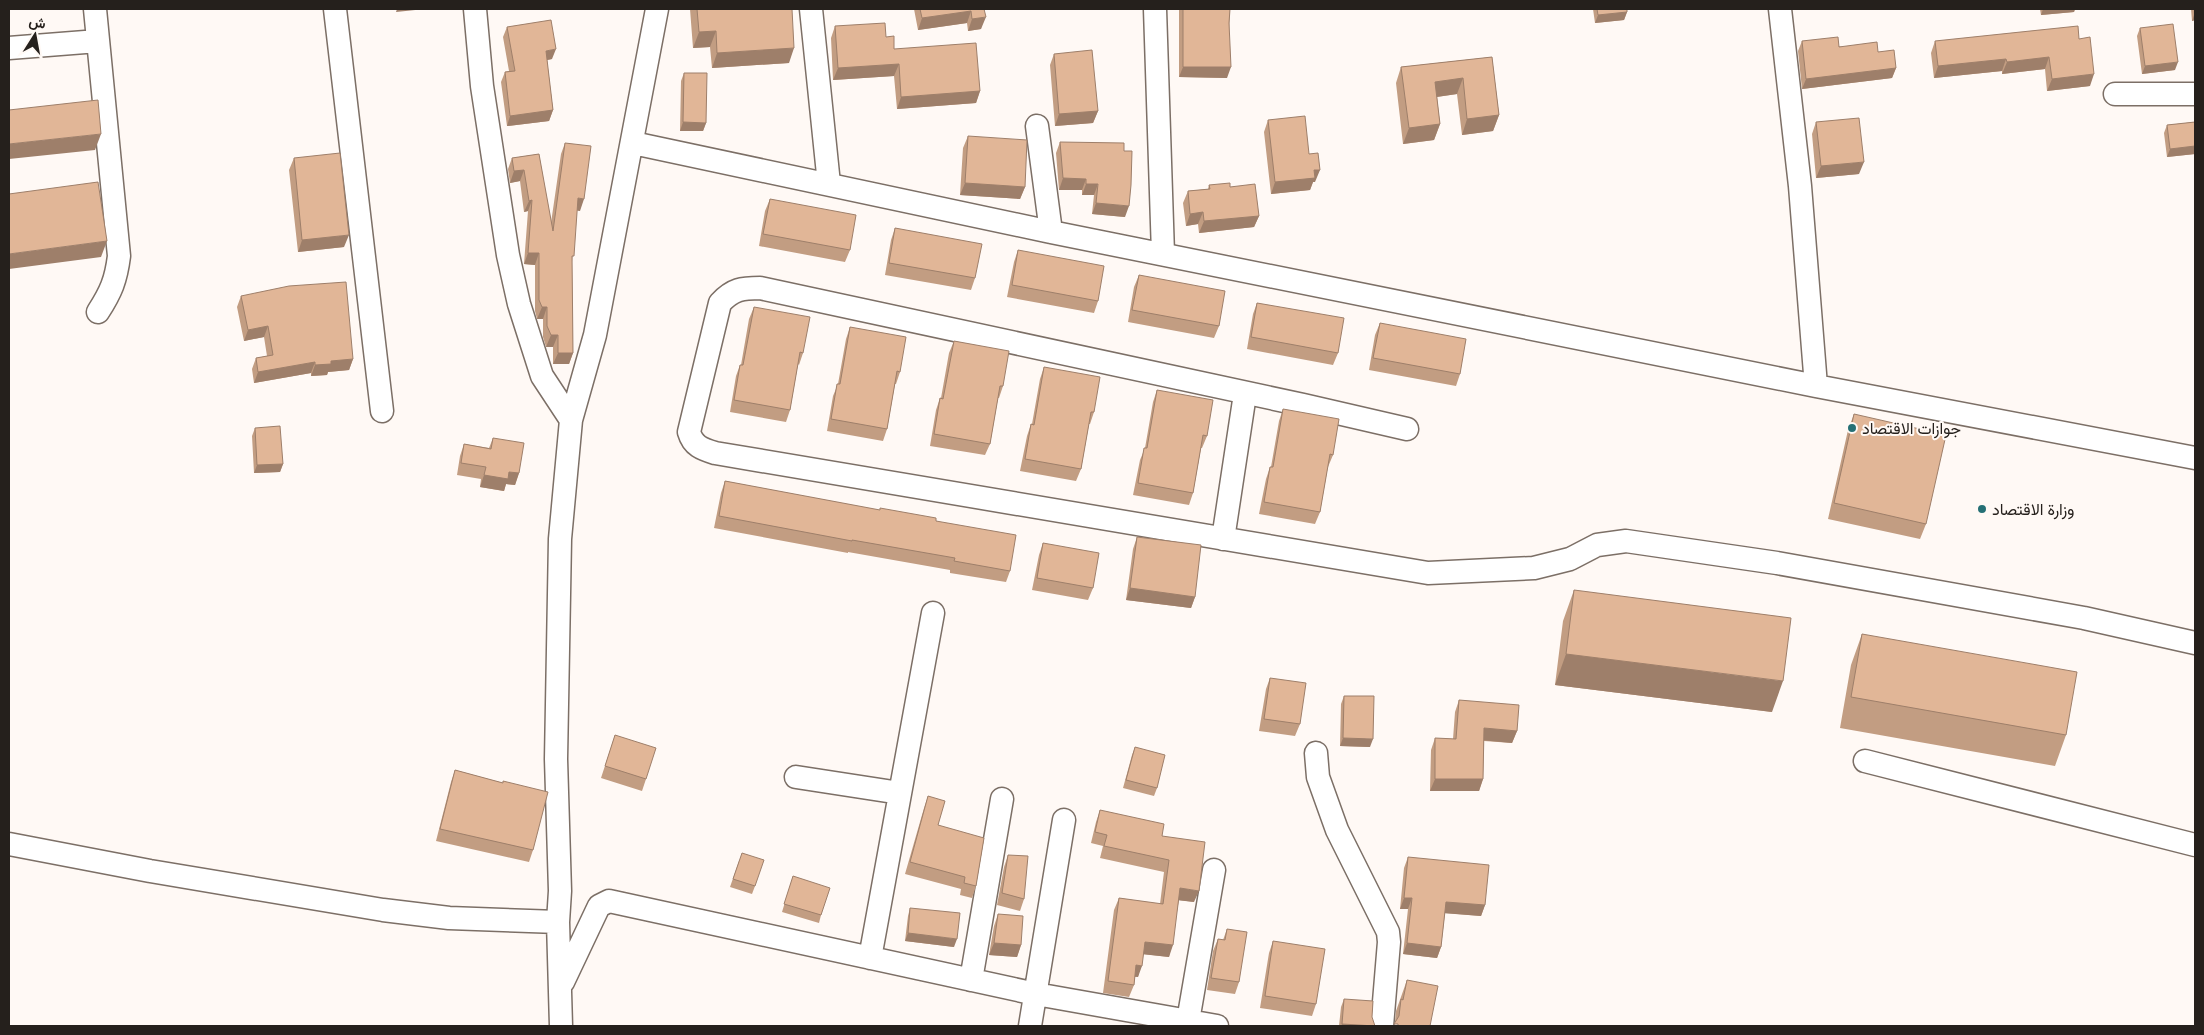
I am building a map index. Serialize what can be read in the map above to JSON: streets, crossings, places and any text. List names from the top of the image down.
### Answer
{
  "places": ["جوازات الاقتصاد", "وزارة الاقتصاد"],
  "north": "top"
}
